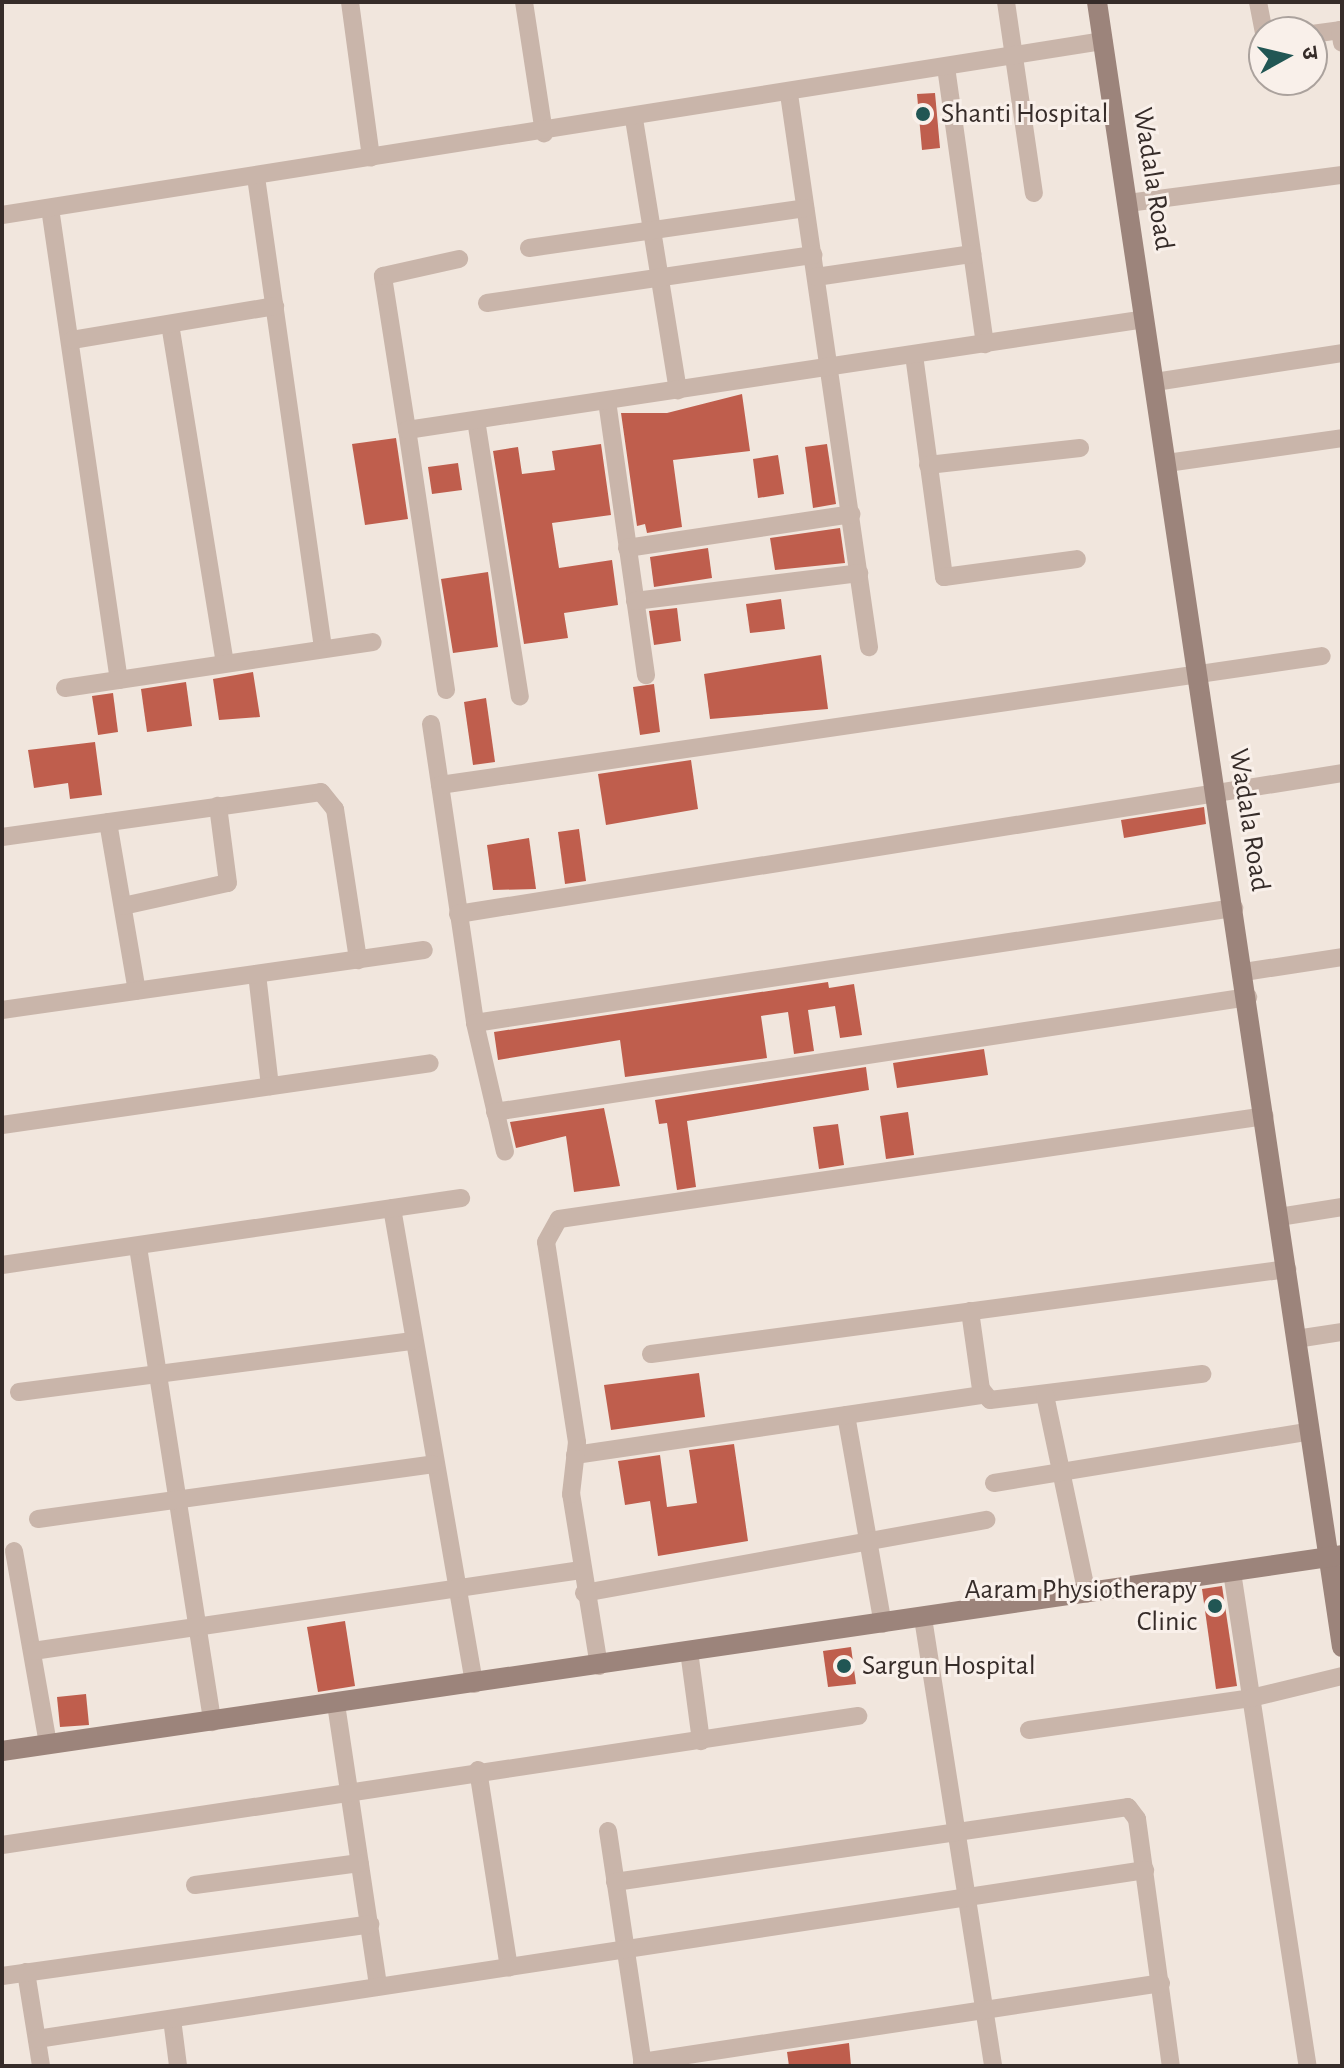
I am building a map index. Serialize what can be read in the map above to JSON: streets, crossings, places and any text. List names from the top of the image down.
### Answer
{
  "streets": {
    "street": ["Wadala Road"]
  },
  "places": ["Shanti Hospital", "Aaram Physiotherapy Clinic", "Sargun Hospital"],
  "north": "right"
}
